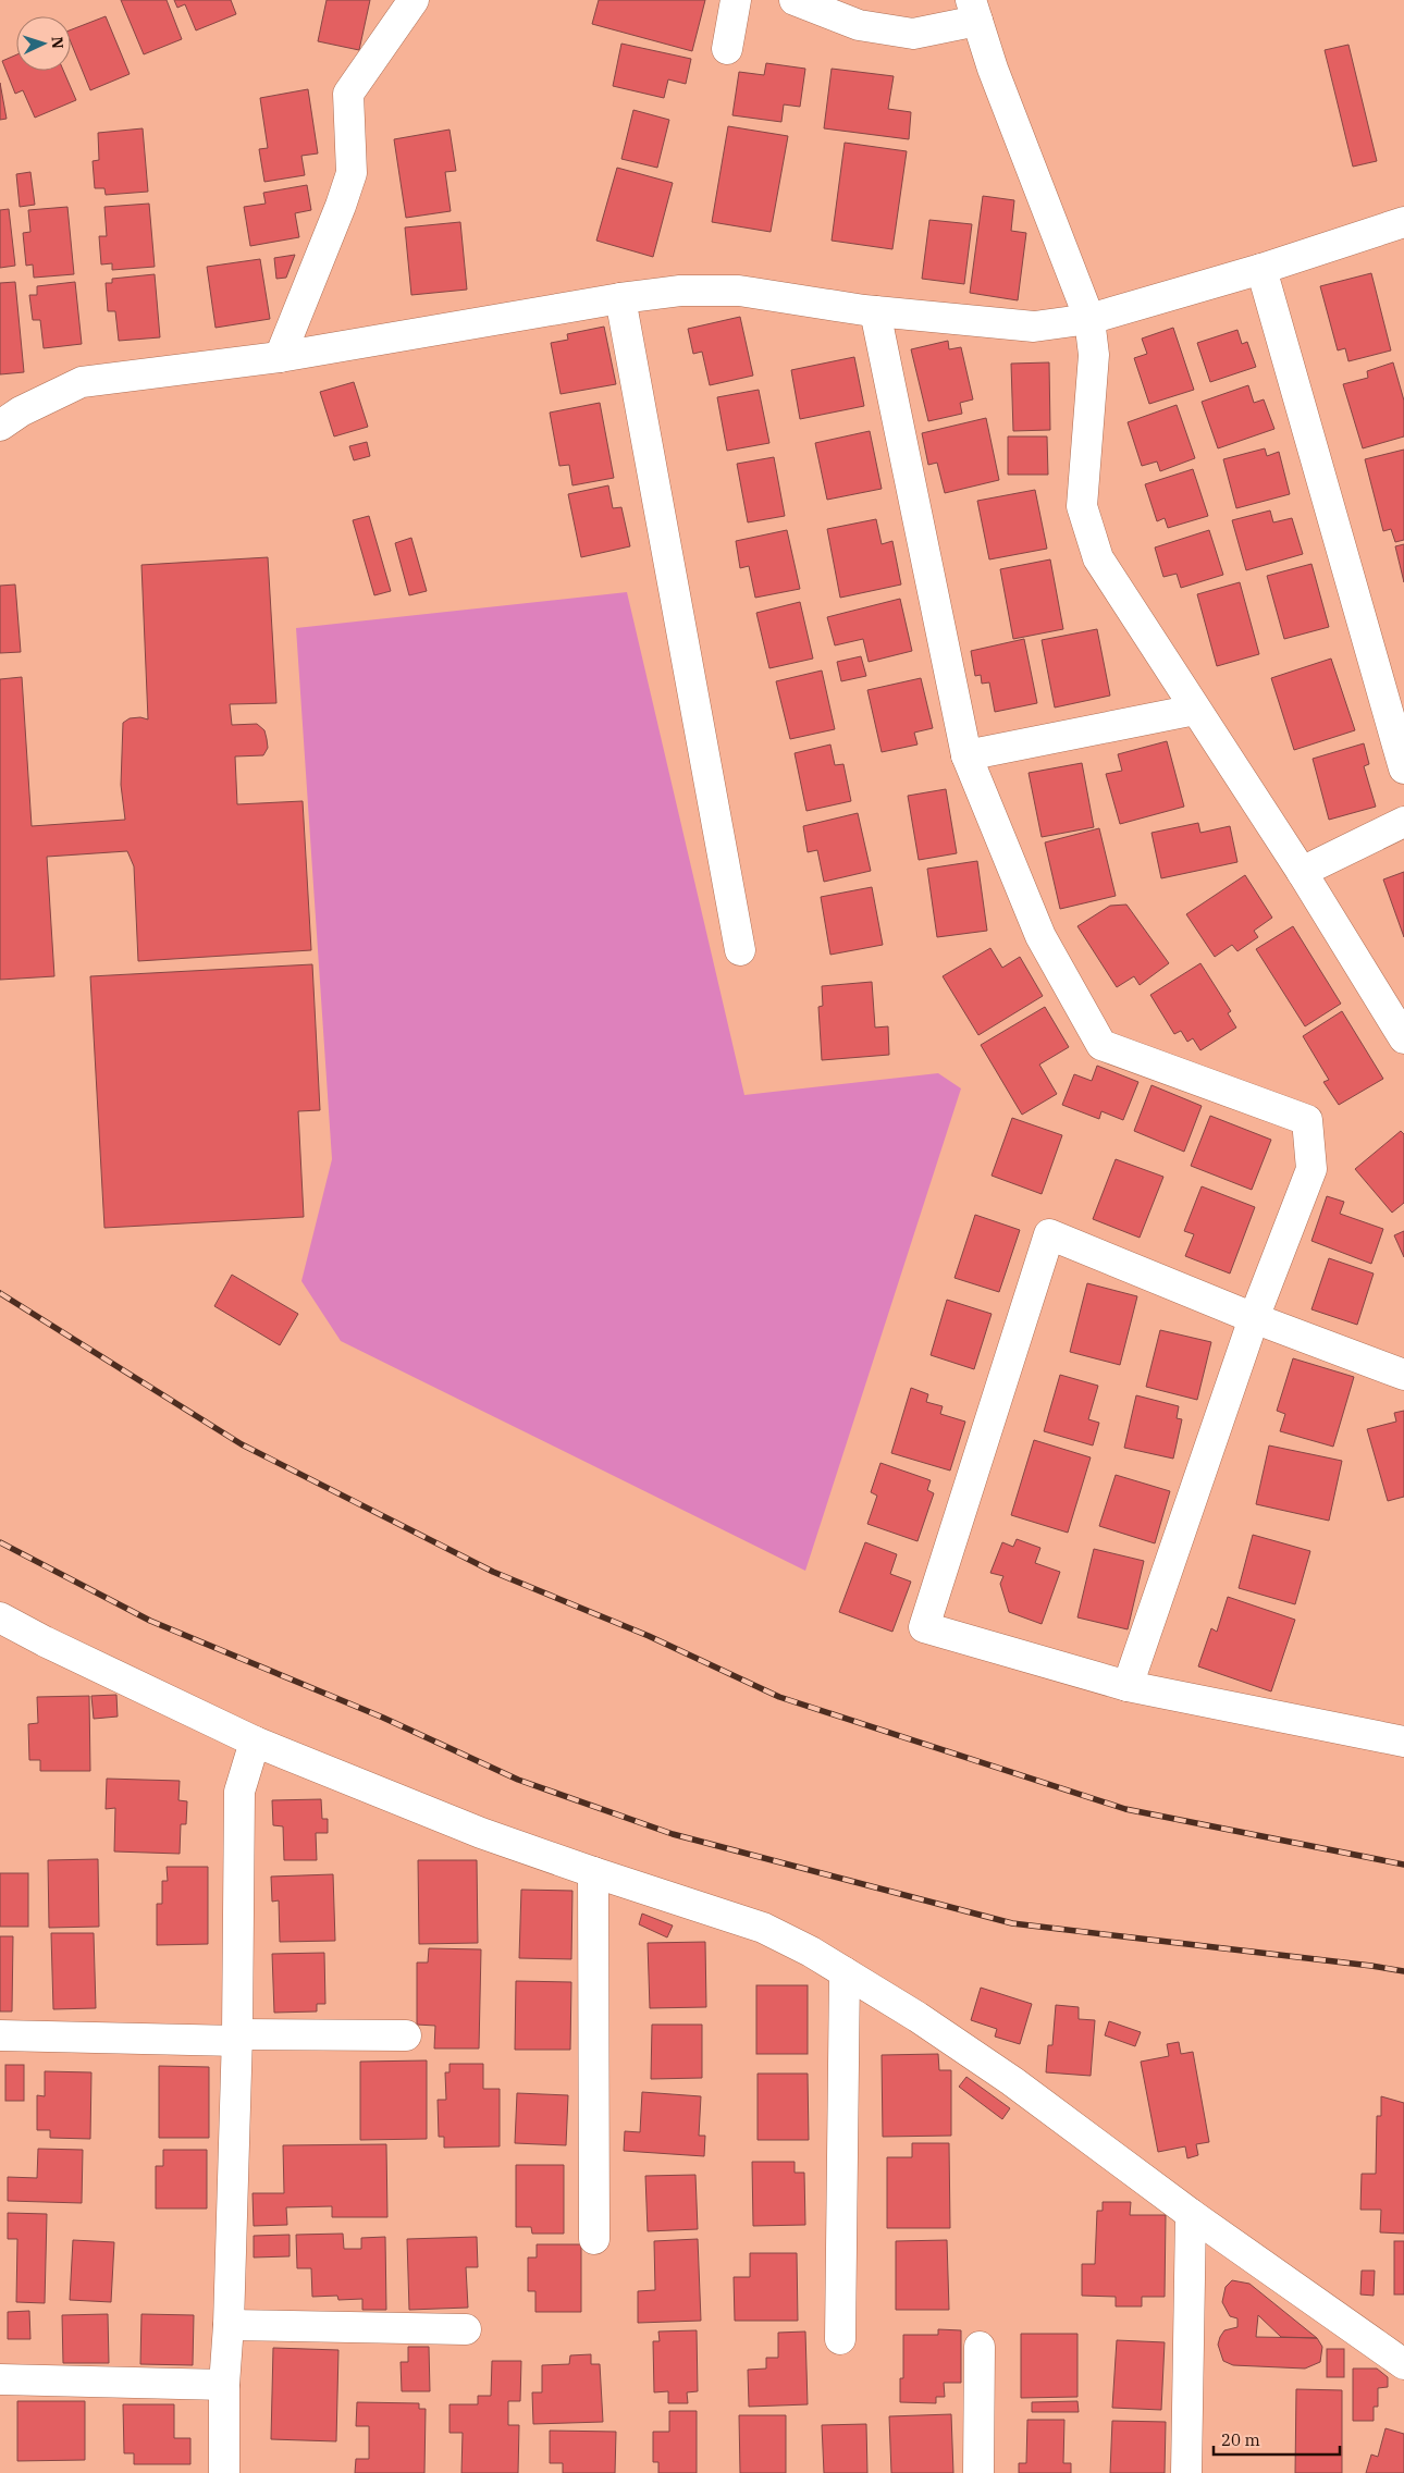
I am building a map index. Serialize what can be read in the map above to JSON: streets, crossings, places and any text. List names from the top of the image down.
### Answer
{
  "scale_bar": "20 m",
  "north": "right"
}
